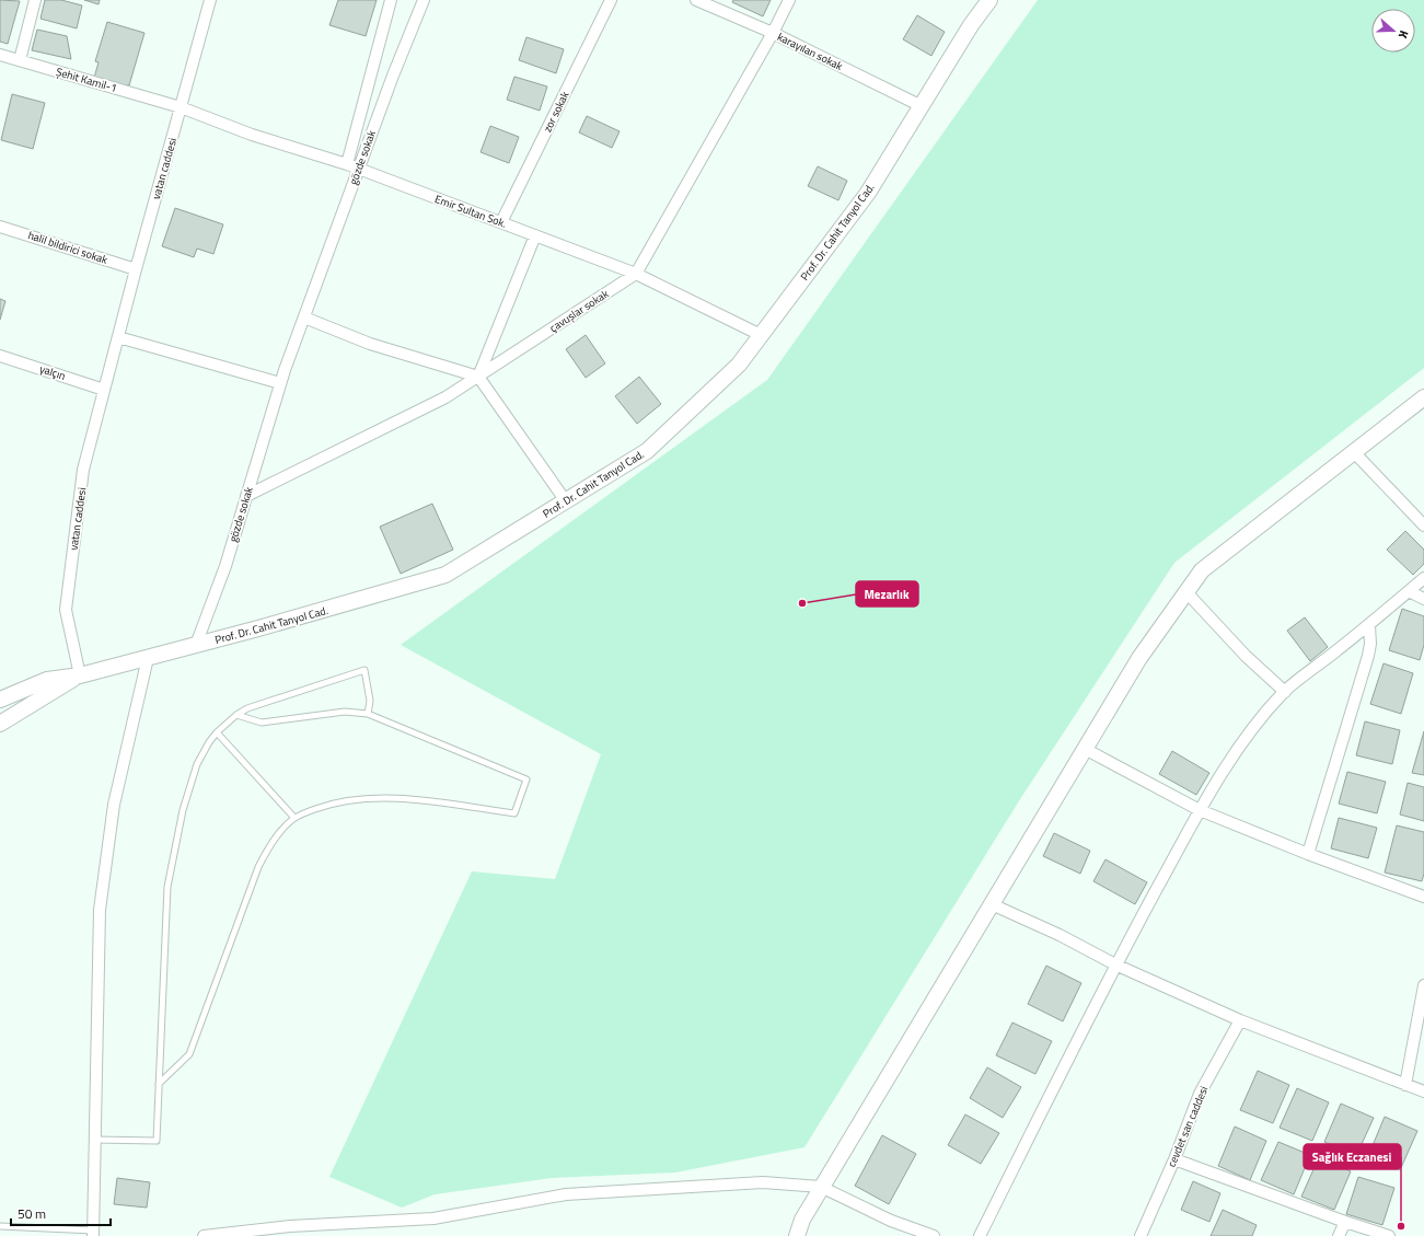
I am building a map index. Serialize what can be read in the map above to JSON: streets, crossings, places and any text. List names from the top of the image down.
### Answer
{
  "streets": {
    "street": [
      "karayılan sokak",
      "Şehit Kamil-1",
      "zor sokak",
      "gözde sokak",
      "vatan caddesi",
      "Emir Sultan Sok.",
      "Prof. Dr. Cahit Tanyol Cad.",
      "halil bildirici sokak",
      "çavuşlar sokak",
      "yalçın",
      "cevdet san caddesi"
    ]
  },
  "crossings": [
    ["karayılan sokak", "Prof. Dr. Cahit Tanyol Cad."],
    ["karayılan sokak", "çavuşlar sokak"],
    ["Şehit Kamil-1", "vatan caddesi"],
    ["Şehit Kamil-1", "Emir Sultan Sok."],
    ["zor sokak", "Emir Sultan Sok."],
    ["gözde sokak", "Emir Sultan Sok."],
    ["gözde sokak", "Prof. Dr. Cahit Tanyol Cad."],
    ["gözde sokak", "çavuşlar sokak"],
    ["vatan caddesi", "Emir Sultan Sok."],
    ["vatan caddesi", "Prof. Dr. Cahit Tanyol Cad."],
    ["vatan caddesi", "halil bildirici sokak"],
    ["vatan caddesi", "yalçın"],
    ["Emir Sultan Sok.", "Prof. Dr. Cahit Tanyol Cad."],
    ["Emir Sultan Sok.", "çavuşlar sokak"]
  ],
  "places": ["Mezarlık", "Sağlık Eczanesi"],
  "scale_bar": "50 m",
  "north": "right"
}
